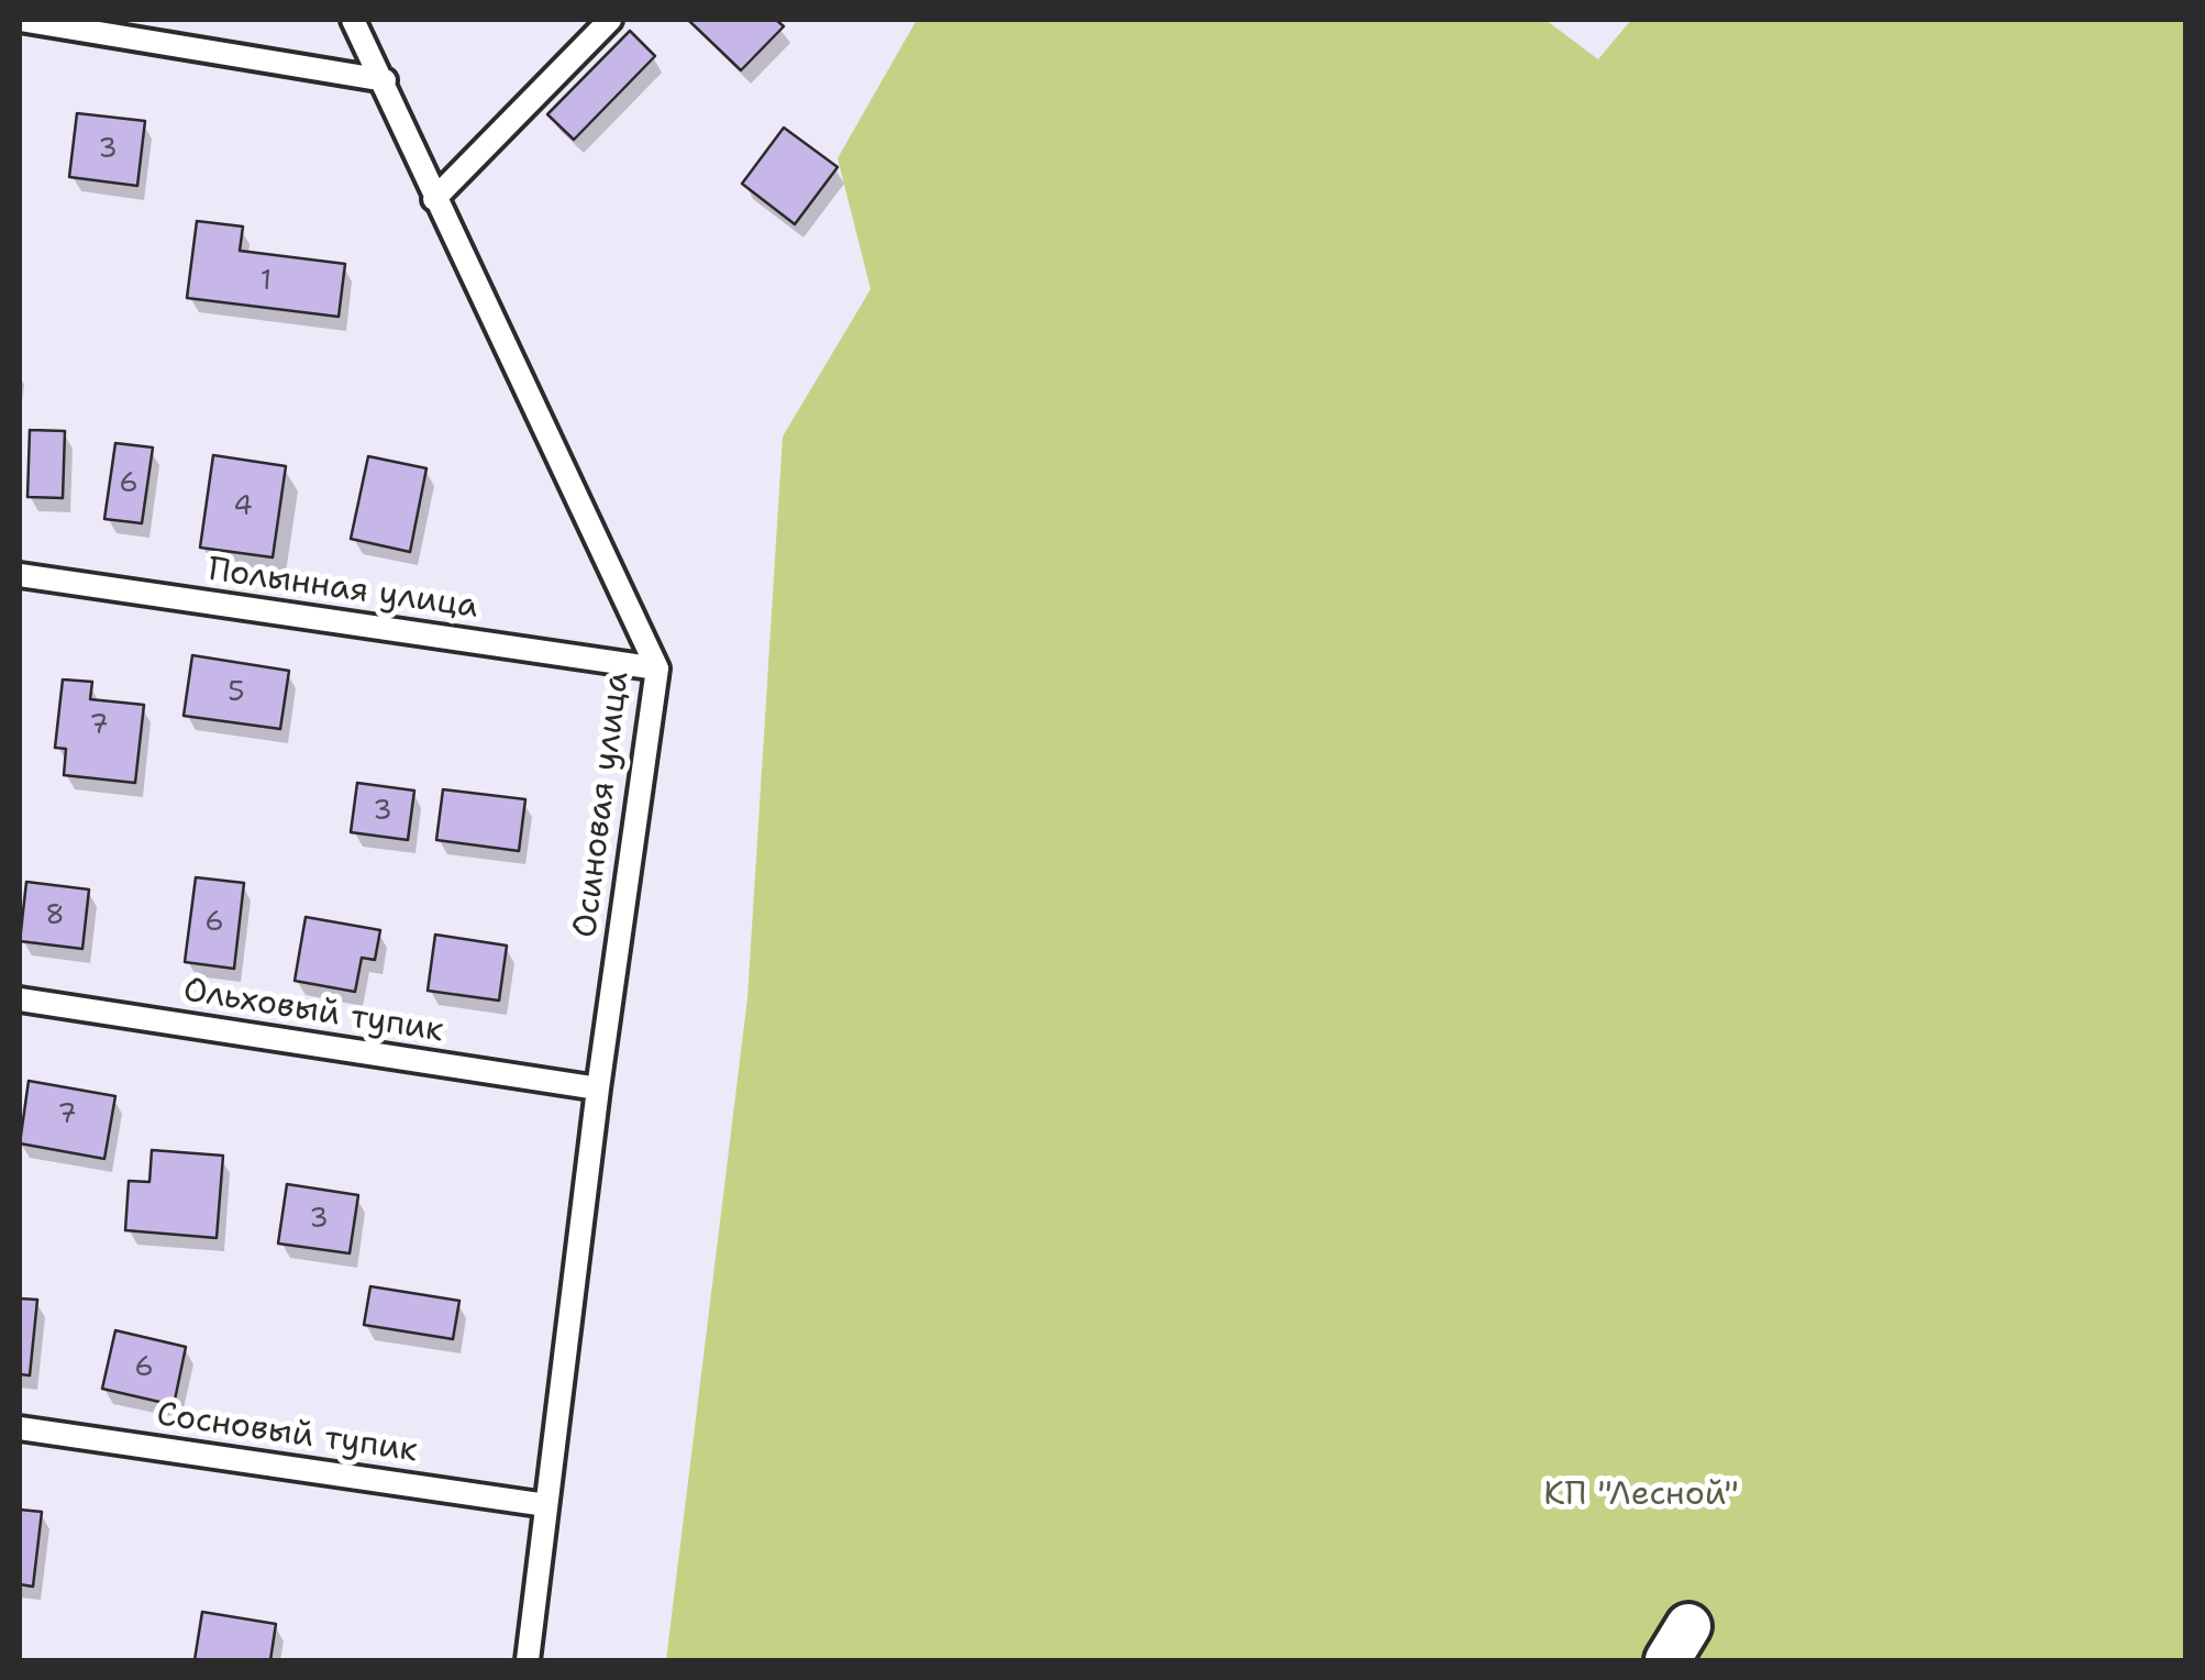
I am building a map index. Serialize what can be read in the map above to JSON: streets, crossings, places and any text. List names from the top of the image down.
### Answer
{
  "streets": {
    "lane": [
      "Полынная улица",
      "Осиновая улица",
      "Ольховый тупик",
      "Сосновый тупик"
    ]
  },
  "crossings": [
    ["Полынная улица", "Осиновая улица"],
    ["Осиновая улица", "Ольховый тупик"],
    ["Осиновая улица", "Сосновый тупик"]
  ],
  "parks": ["КП \"Лесной\""],
  "house_numbers": [
    "3",
    "1",
    "6",
    "4",
    "5",
    "7",
    "3",
    "8",
    "6",
    "7",
    "3",
    "6"
  ]
}
